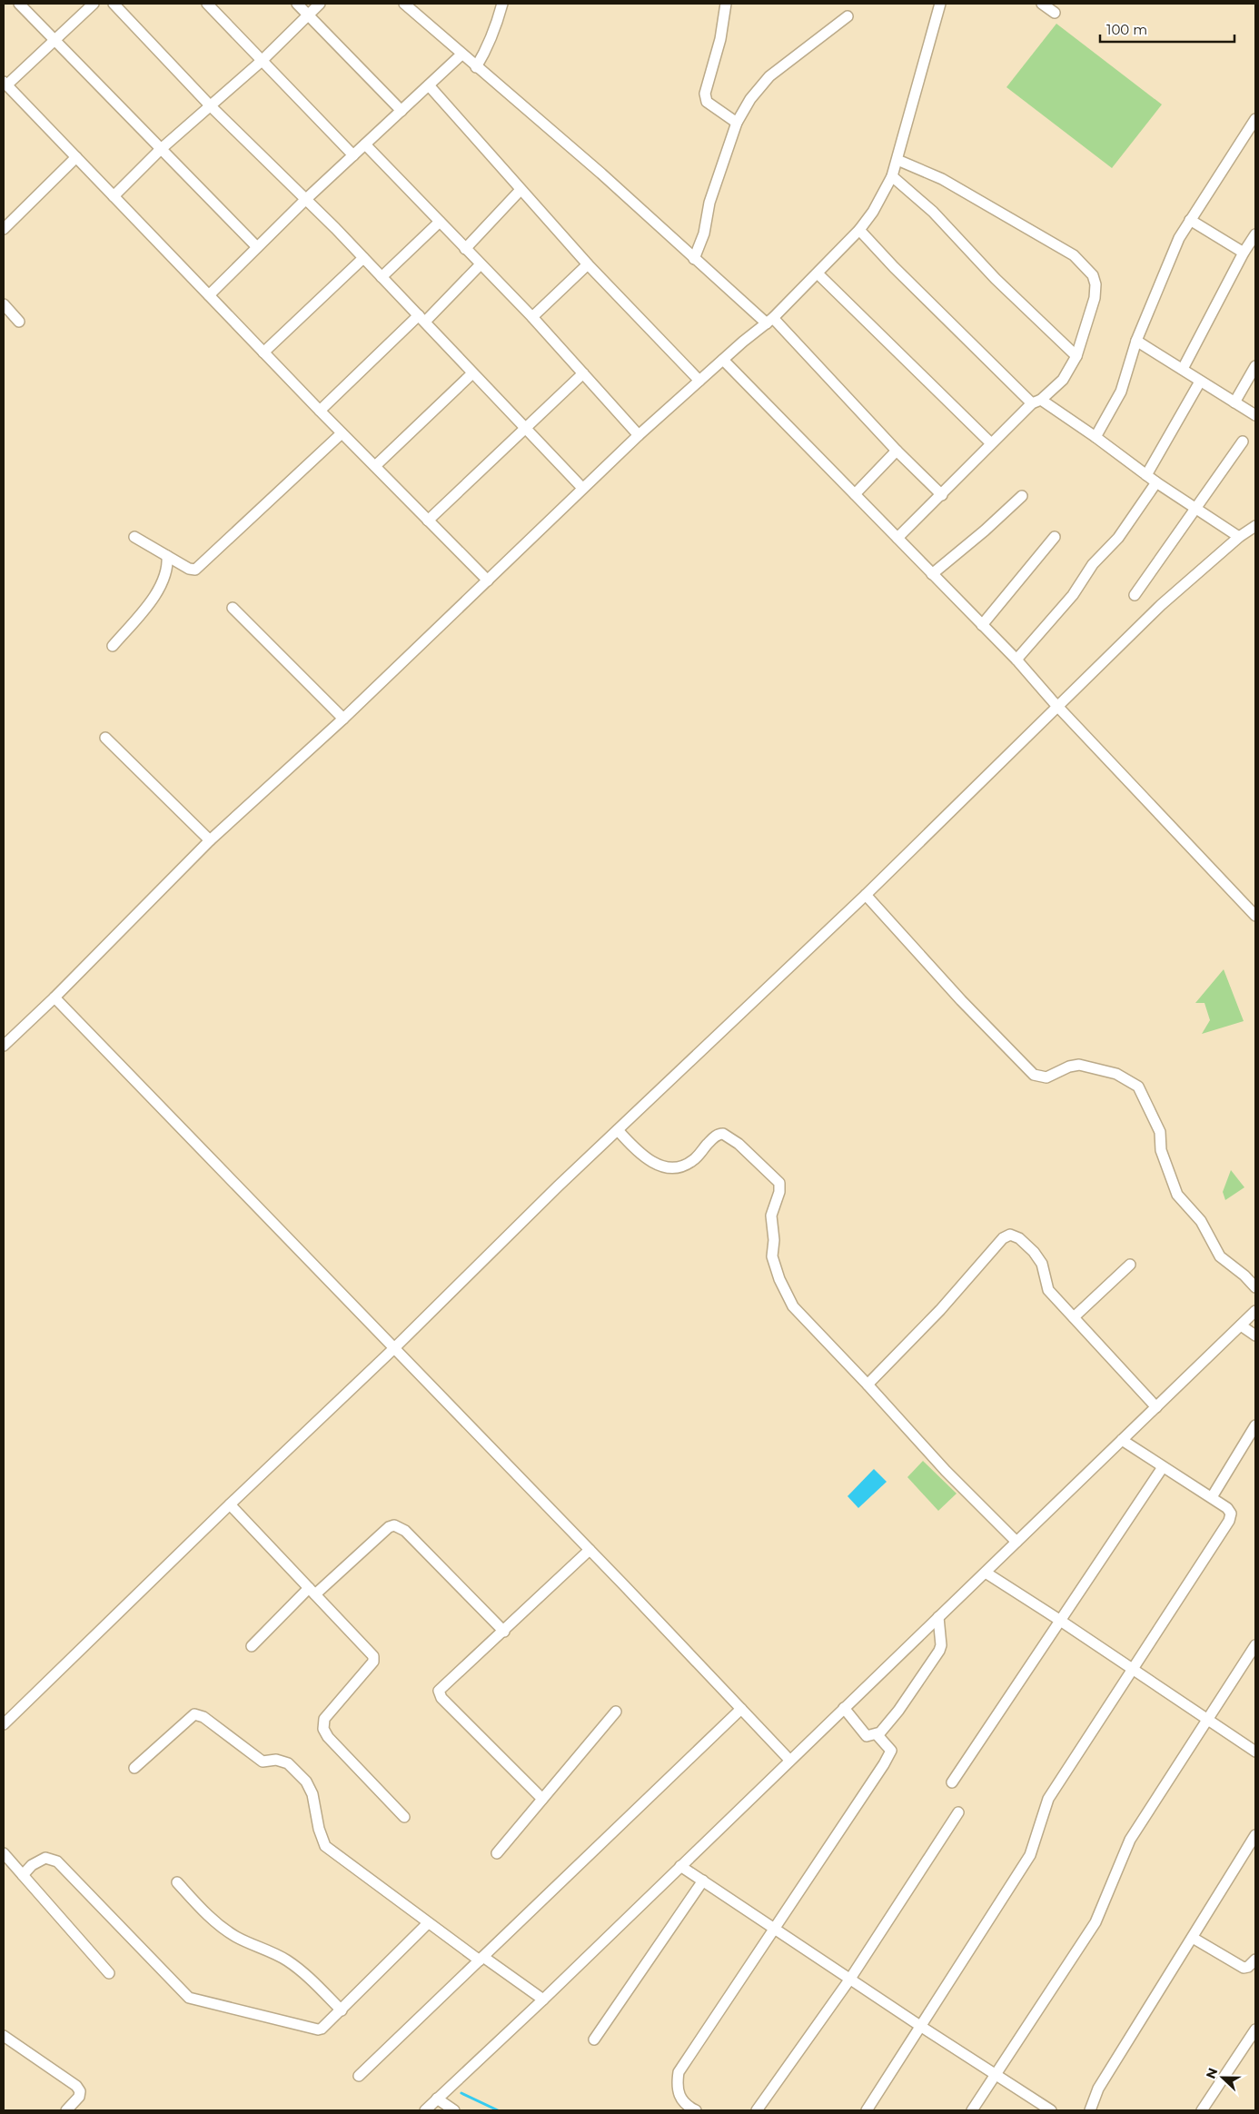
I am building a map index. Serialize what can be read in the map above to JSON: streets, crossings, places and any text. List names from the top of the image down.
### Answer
{
  "scale_bar": "100 m",
  "north": "left"
}
